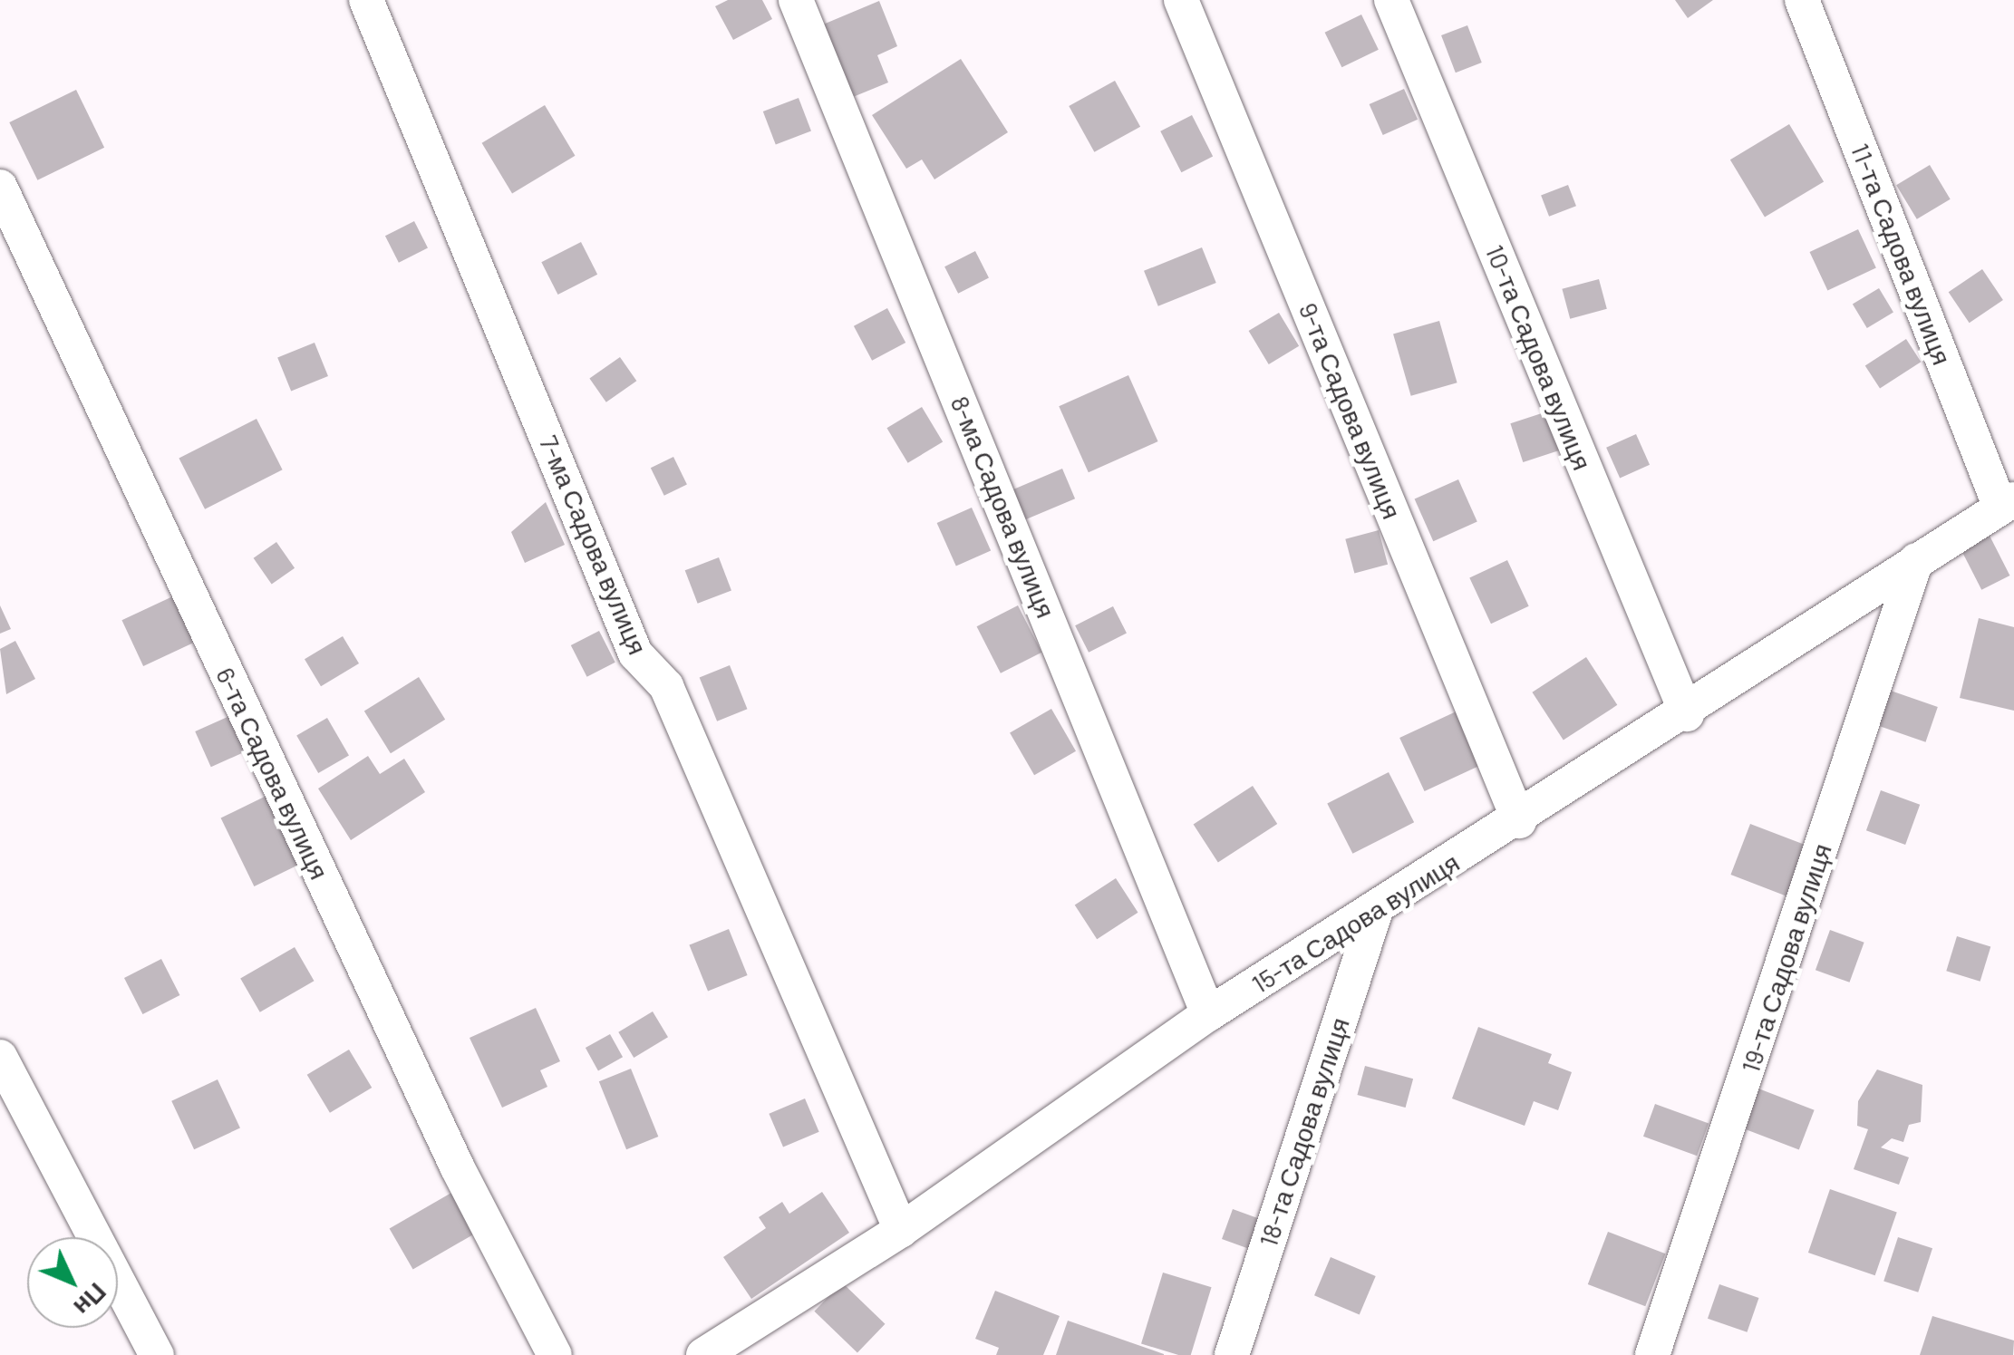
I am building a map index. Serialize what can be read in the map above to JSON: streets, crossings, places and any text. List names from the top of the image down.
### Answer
{
  "streets": {
    "street": [
      "11-та Садова вулиця",
      "10-та Садова вулиця",
      "9-та Садова вулиця",
      "8-ма Садова вулиця",
      "7-ма Садова вулиця",
      "6-та Садова вулиця",
      "15-та Садова вулиця",
      "19-та Садова вулиця",
      "18-та Садова вулиця"
    ]
  },
  "crossings": [
    ["11-та Садова вулиця", "15-та Садова вулиця"],
    ["10-та Садова вулиця", "15-та Садова вулиця"],
    ["9-та Садова вулиця", "15-та Садова вулиця"],
    ["8-ма Садова вулиця", "15-та Садова вулиця"],
    ["7-ма Садова вулиця", "15-та Садова вулиця"],
    ["15-та Садова вулиця", "19-та Садова вулиця"],
    ["15-та Садова вулиця", "18-та Садова вулиця"]
  ],
  "north": "bottom right"
}
